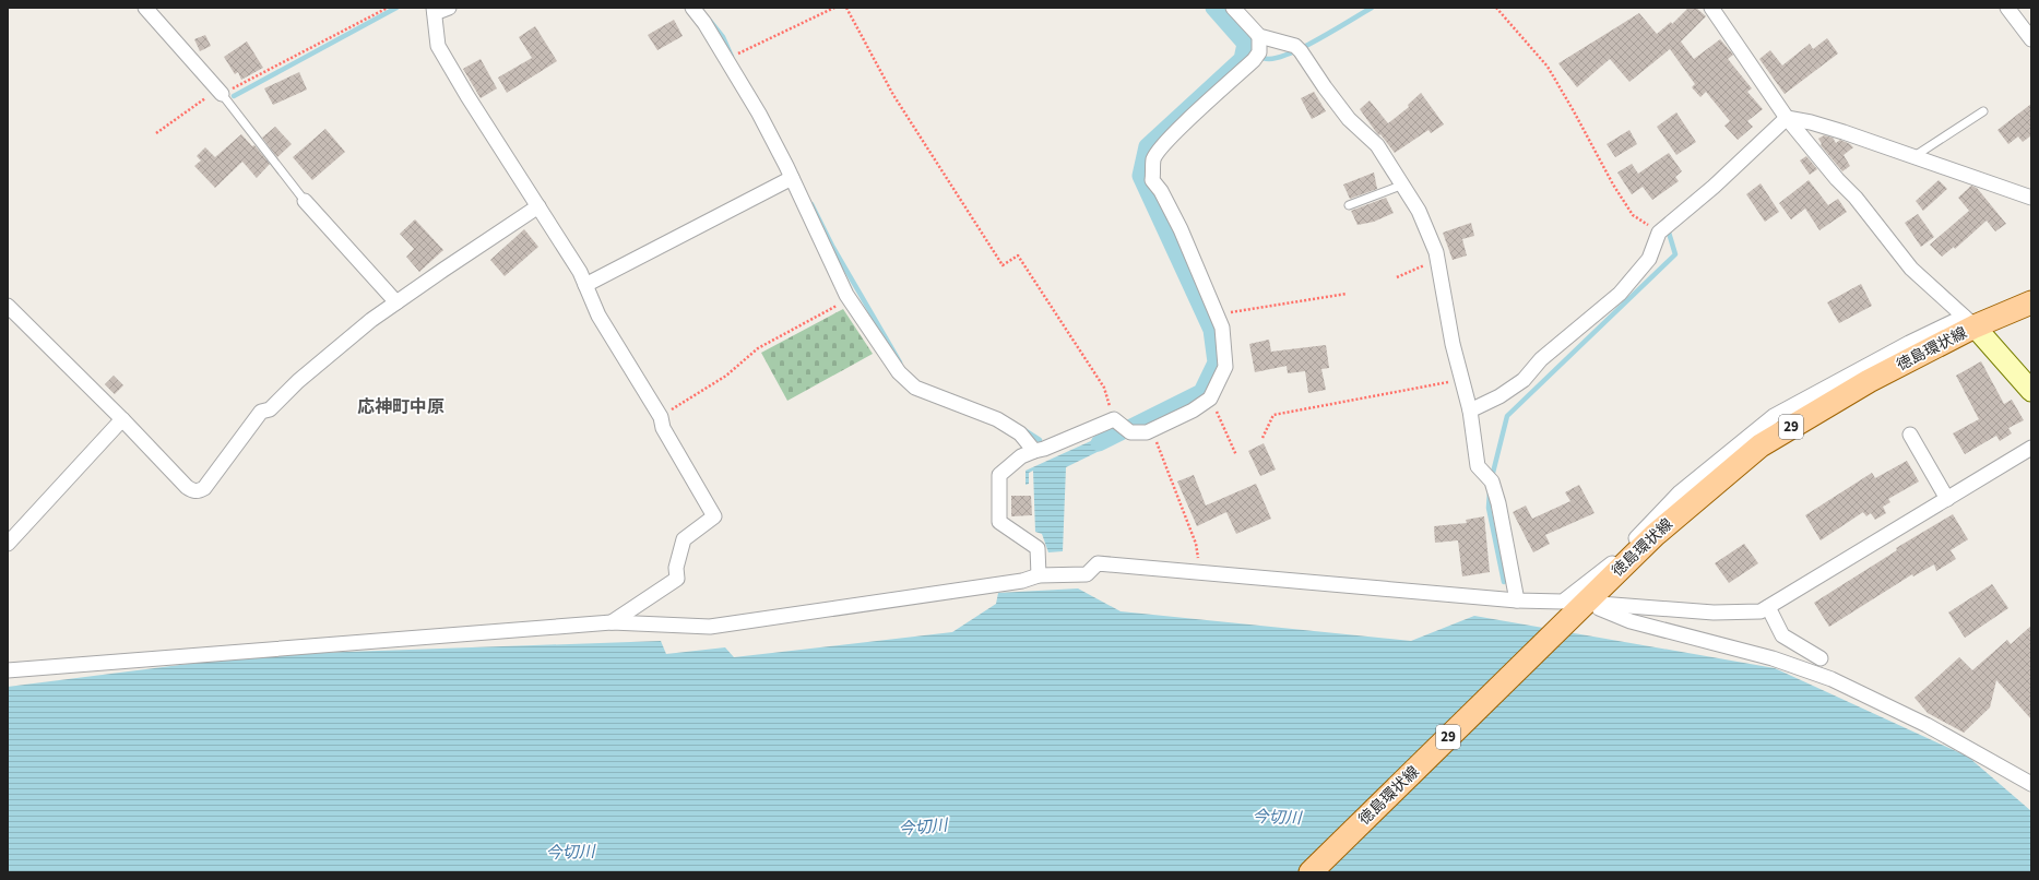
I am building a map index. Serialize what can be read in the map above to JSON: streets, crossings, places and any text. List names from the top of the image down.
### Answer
{
  "streets": {
    "main road": ["徳島環状線", "29"]
  },
  "districts": ["応神町中原"],
  "water": ["今切川"]
}
